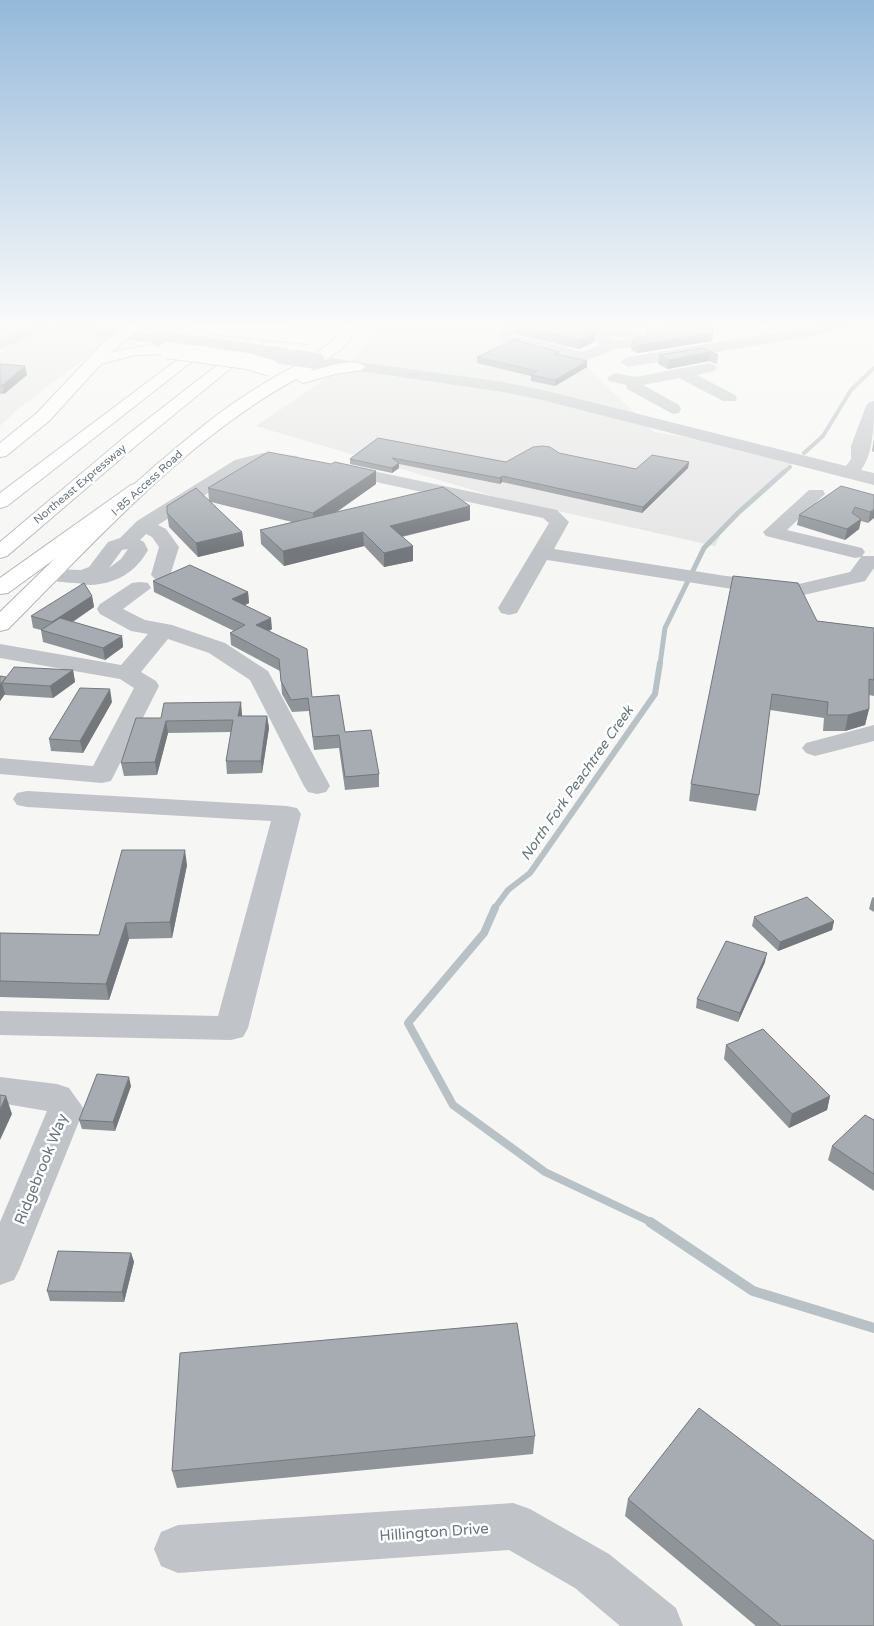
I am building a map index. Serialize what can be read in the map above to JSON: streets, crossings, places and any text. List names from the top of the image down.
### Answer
{
  "streets": {
    "main road": ["I-85 Access Road", "Northeast Expressway"],
    "street": ["Ridgebrook Way", "Hillington Drive"]
  },
  "water": ["North Fork Peachtree Creek"]
}
